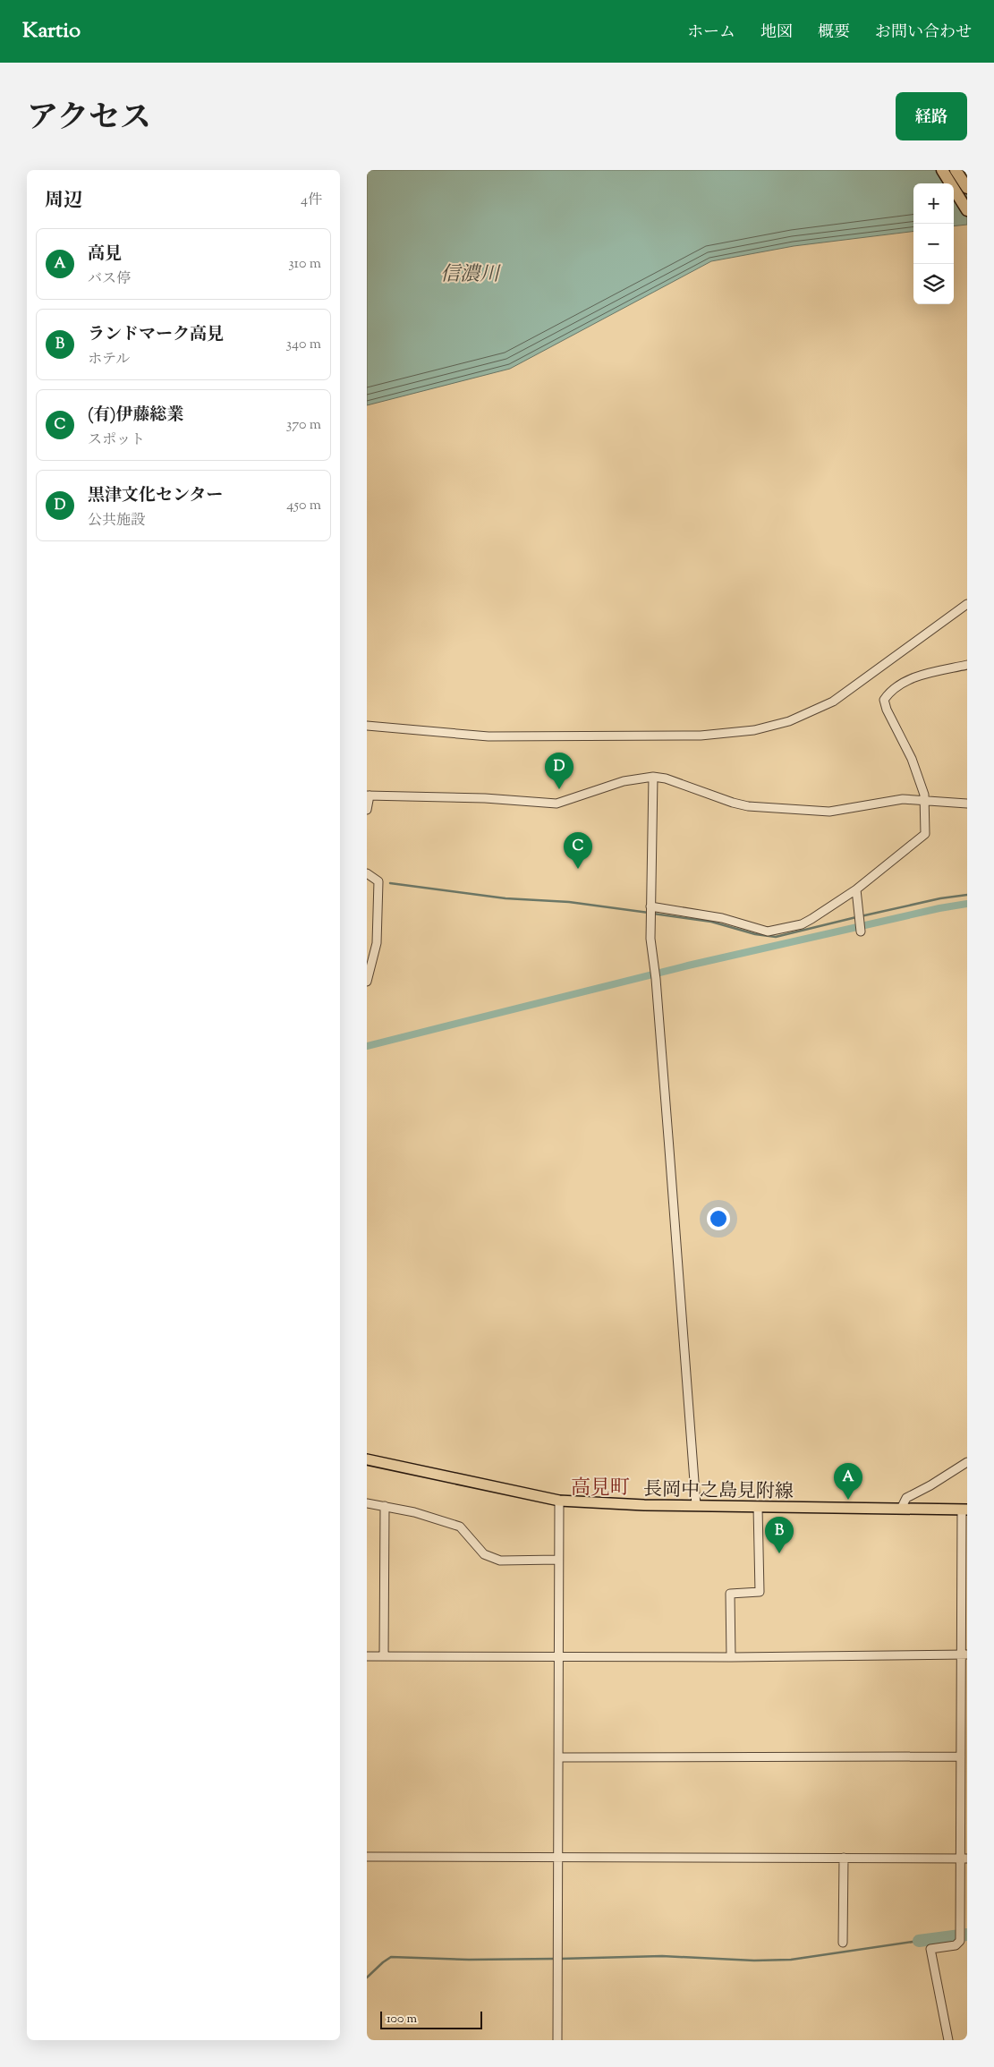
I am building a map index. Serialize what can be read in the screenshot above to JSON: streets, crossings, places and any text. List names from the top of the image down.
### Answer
{
  "streets": {
    "main road": ["長岡中之島見附線"]
  },
  "districts": ["高見町"],
  "water": ["信濃川"],
  "scale_bar": "100 m",
  "page": {
    "header": "Kartio",
    "nav": [
      "ホーム",
      "地図",
      "概要",
      "お問い合わせ"
    ],
    "title": "アクセス",
    "buttons": "経路",
    "heading": ["周辺", "4件"],
    "map_buttons": ["+", "−"],
    "list": [
      {
        "mark": "A",
        "name": "高見",
        "note": "バス停",
        "value": "310 m"
      },
      {
        "mark": "B",
        "name": "ランドマーク高見",
        "note": "ホテル",
        "value": "340 m"
      },
      {
        "mark": "C",
        "name": "(有)伊藤総業",
        "note": "スポット",
        "value": "370 m"
      },
      {
        "mark": "D",
        "name": "黒津文化センター",
        "note": "公共施設",
        "value": "450 m"
      }
    ],
    "pins": [
      "D",
      "C",
      "A",
      "B"
    ],
    "scale": "100 m"
  }
}
